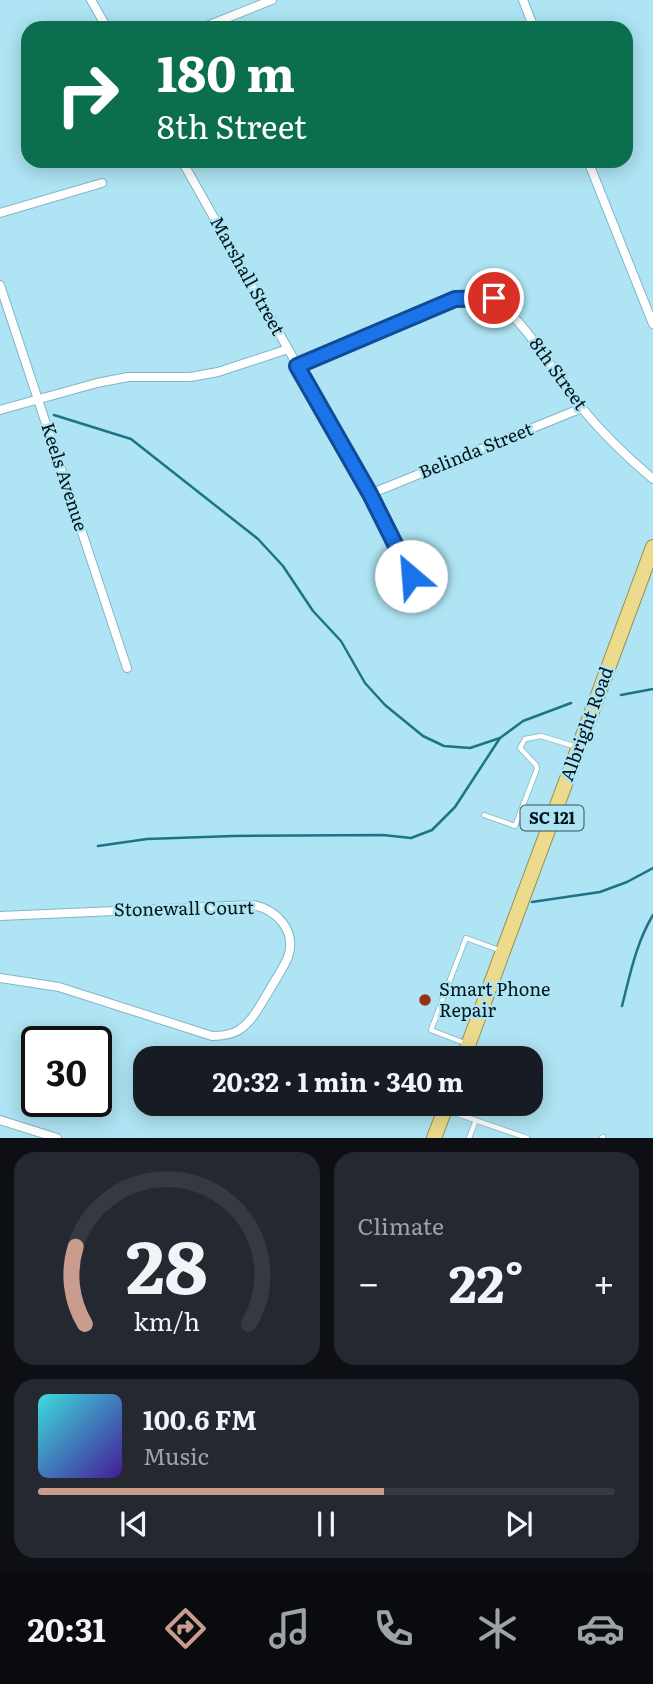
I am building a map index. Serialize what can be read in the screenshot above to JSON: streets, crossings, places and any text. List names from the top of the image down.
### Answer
{
  "streets": {
    "highway": ["Albright Road", "SC 121"],
    "street": [
      "Marshall Street",
      "8th Street",
      "Belinda Street",
      "Keels Avenue",
      "Stonewall Court"
    ]
  },
  "crossings": [
    ["Marshall Street", "8th Street"],
    ["Marshall Street", "Belinda Street"],
    ["8th Street", "Belinda Street"]
  ],
  "places": ["Smart Phone Repair"],
  "page": {
    "turn": ["180 m", "8th Street"],
    "limit": "30",
    "trip": "20:32 · 1 min · 340 m",
    "tile": "Climate",
    "heat": ["−", "22°", "+"],
    "song": ["100.6 FM", "Music"],
    "tabs": "20:31",
    "gauge": ["28", "km/h"]
  }
}
